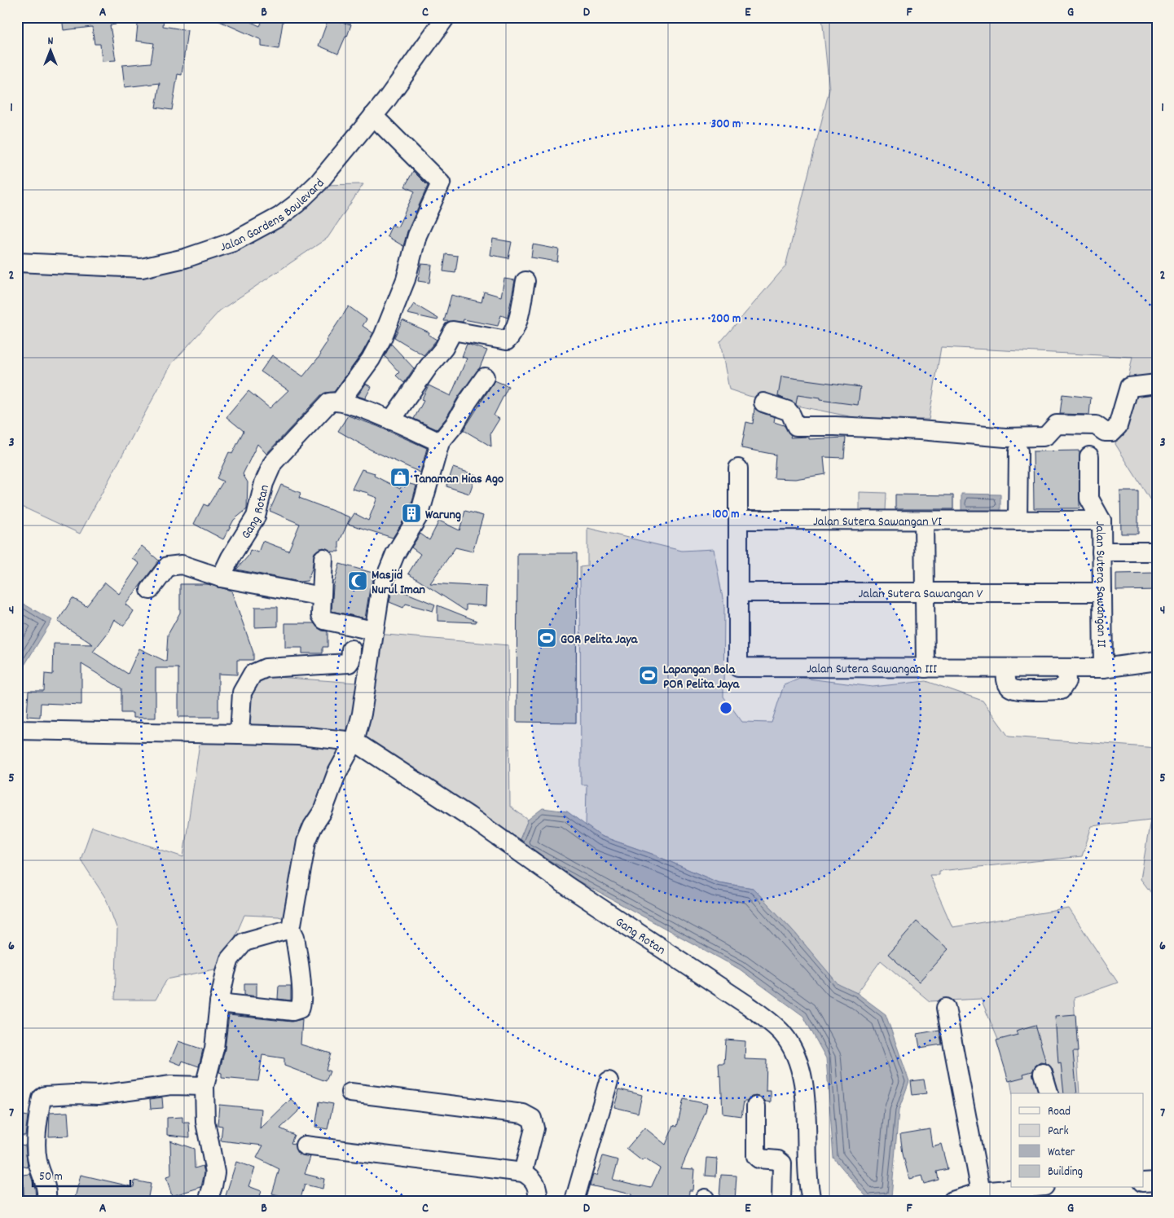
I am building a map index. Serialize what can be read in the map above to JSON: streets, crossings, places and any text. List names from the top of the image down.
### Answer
{
  "streets": {
    "street": [
      "Jalan Gardens Boulevard",
      "Gang Rotan",
      "Jalan Sutera Sawangan VI",
      "Jalan Sutera Sawangan II",
      "Jalan Sutera Sawangan V",
      "Jalan Sutera Sawangan III"
    ]
  },
  "crossings": [
    ["Jalan Sutera Sawangan VI", "Jalan Sutera Sawangan II"],
    ["Jalan Sutera Sawangan II", "Jalan Sutera Sawangan V"],
    ["Jalan Sutera Sawangan II", "Jalan Sutera Sawangan III"],
    ["Jalan Sutera Sawangan V", "Jalan Sutera Sawangan III"]
  ],
  "places": {
    "shop": ["Tanaman Hias Ago"],
    "building": ["Warung"],
    "mosque": ["Masjid Nurul Iman"],
    "sports": ["GOR Pelita Jaya", "Lapangan Bola POR Pelita Jaya"]
  },
  "legend": [
    "Road",
    "Park",
    "Water",
    "Building"
  ],
  "scale_bar": "50 m",
  "north": "top",
  "grid": {
    "columns": [
      "A",
      "B",
      "C",
      "D",
      "E",
      "F",
      "G"
    ],
    "rows": [
      "1",
      "2",
      "3",
      "4",
      "5",
      "6",
      "7"
    ]
  },
  "rings": ["300 m", "200 m", "100 m"]
}
